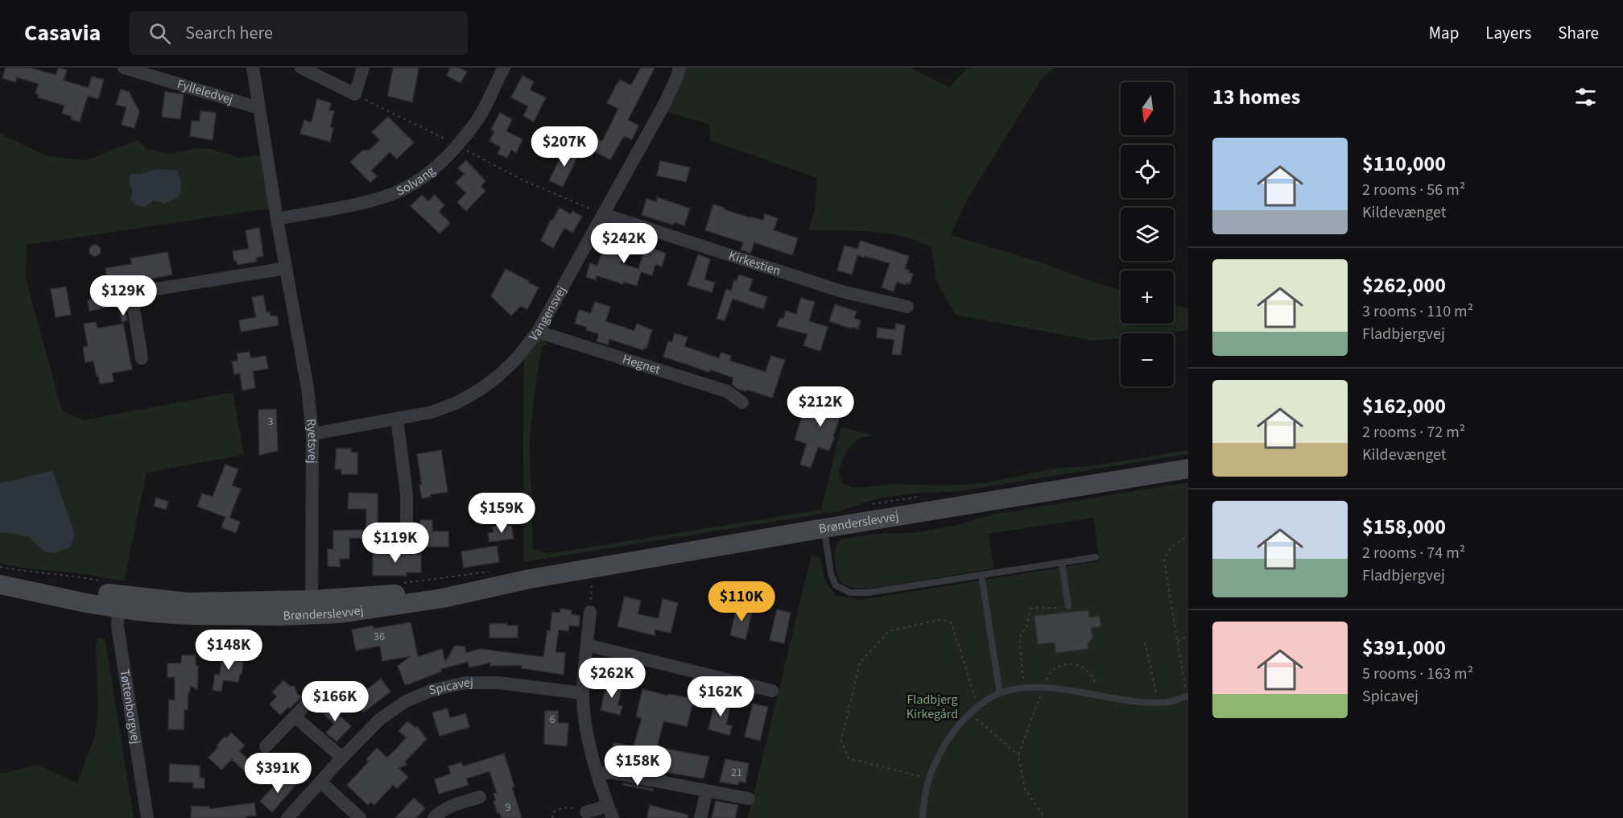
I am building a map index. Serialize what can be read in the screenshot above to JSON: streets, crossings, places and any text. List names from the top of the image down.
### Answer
{
  "streets": {
    "main road": ["Brønderslevvej"],
    "street": [
      "Fylleledvej",
      "Solvang",
      "Kirkestien",
      "Vangensvej",
      "Hegnet",
      "Ryetsvej",
      "Spicavej",
      "Tøttenborgvej"
    ]
  },
  "crossings": [
    ["Fylleledvej", "Ryetsvej"],
    ["Solvang", "Ryetsvej"],
    ["Kirkestien", "Vangensvej"],
    ["Vangensvej", "Hegnet"],
    ["Vangensvej", "Ryetsvej"],
    ["Ryetsvej", "Brønderslevvej"],
    ["Brønderslevvej", "Tøttenborgvej"]
  ],
  "parks": ["Fladbjerg Kirkegård"],
  "house_numbers": [
    "3",
    "36",
    "6",
    "21",
    "9"
  ],
  "north": "bottom",
  "page": {
    "header": "Casavia",
    "search": "Search here",
    "nav": ["Map", "Layers", "Share"],
    "heading": "13 homes",
    "map_buttons": ["+", "−"],
    "list": [
      {
        "name": "$110,000",
        "note": "2 rooms · 56 m² · Kildevænget"
      },
      {
        "name": "$262,000",
        "note": "3 rooms · 110 m² · Fladbjergvej"
      },
      {
        "name": "$162,000",
        "note": "2 rooms · 72 m² · Kildevænget"
      },
      {
        "name": "$158,000",
        "note": "2 rooms · 74 m² · Fladbjergvej"
      },
      {
        "name": "$391,000",
        "note": "5 rooms · 163 m² · Spicavej"
      }
    ],
    "price": [
      "$207K",
      "$242K",
      "$129K",
      "$212K",
      "$159K",
      "$119K",
      "$110K",
      "$148K",
      "$262K",
      "$162K",
      "$166K",
      "$158K",
      "$391K"
    ]
  }
}
